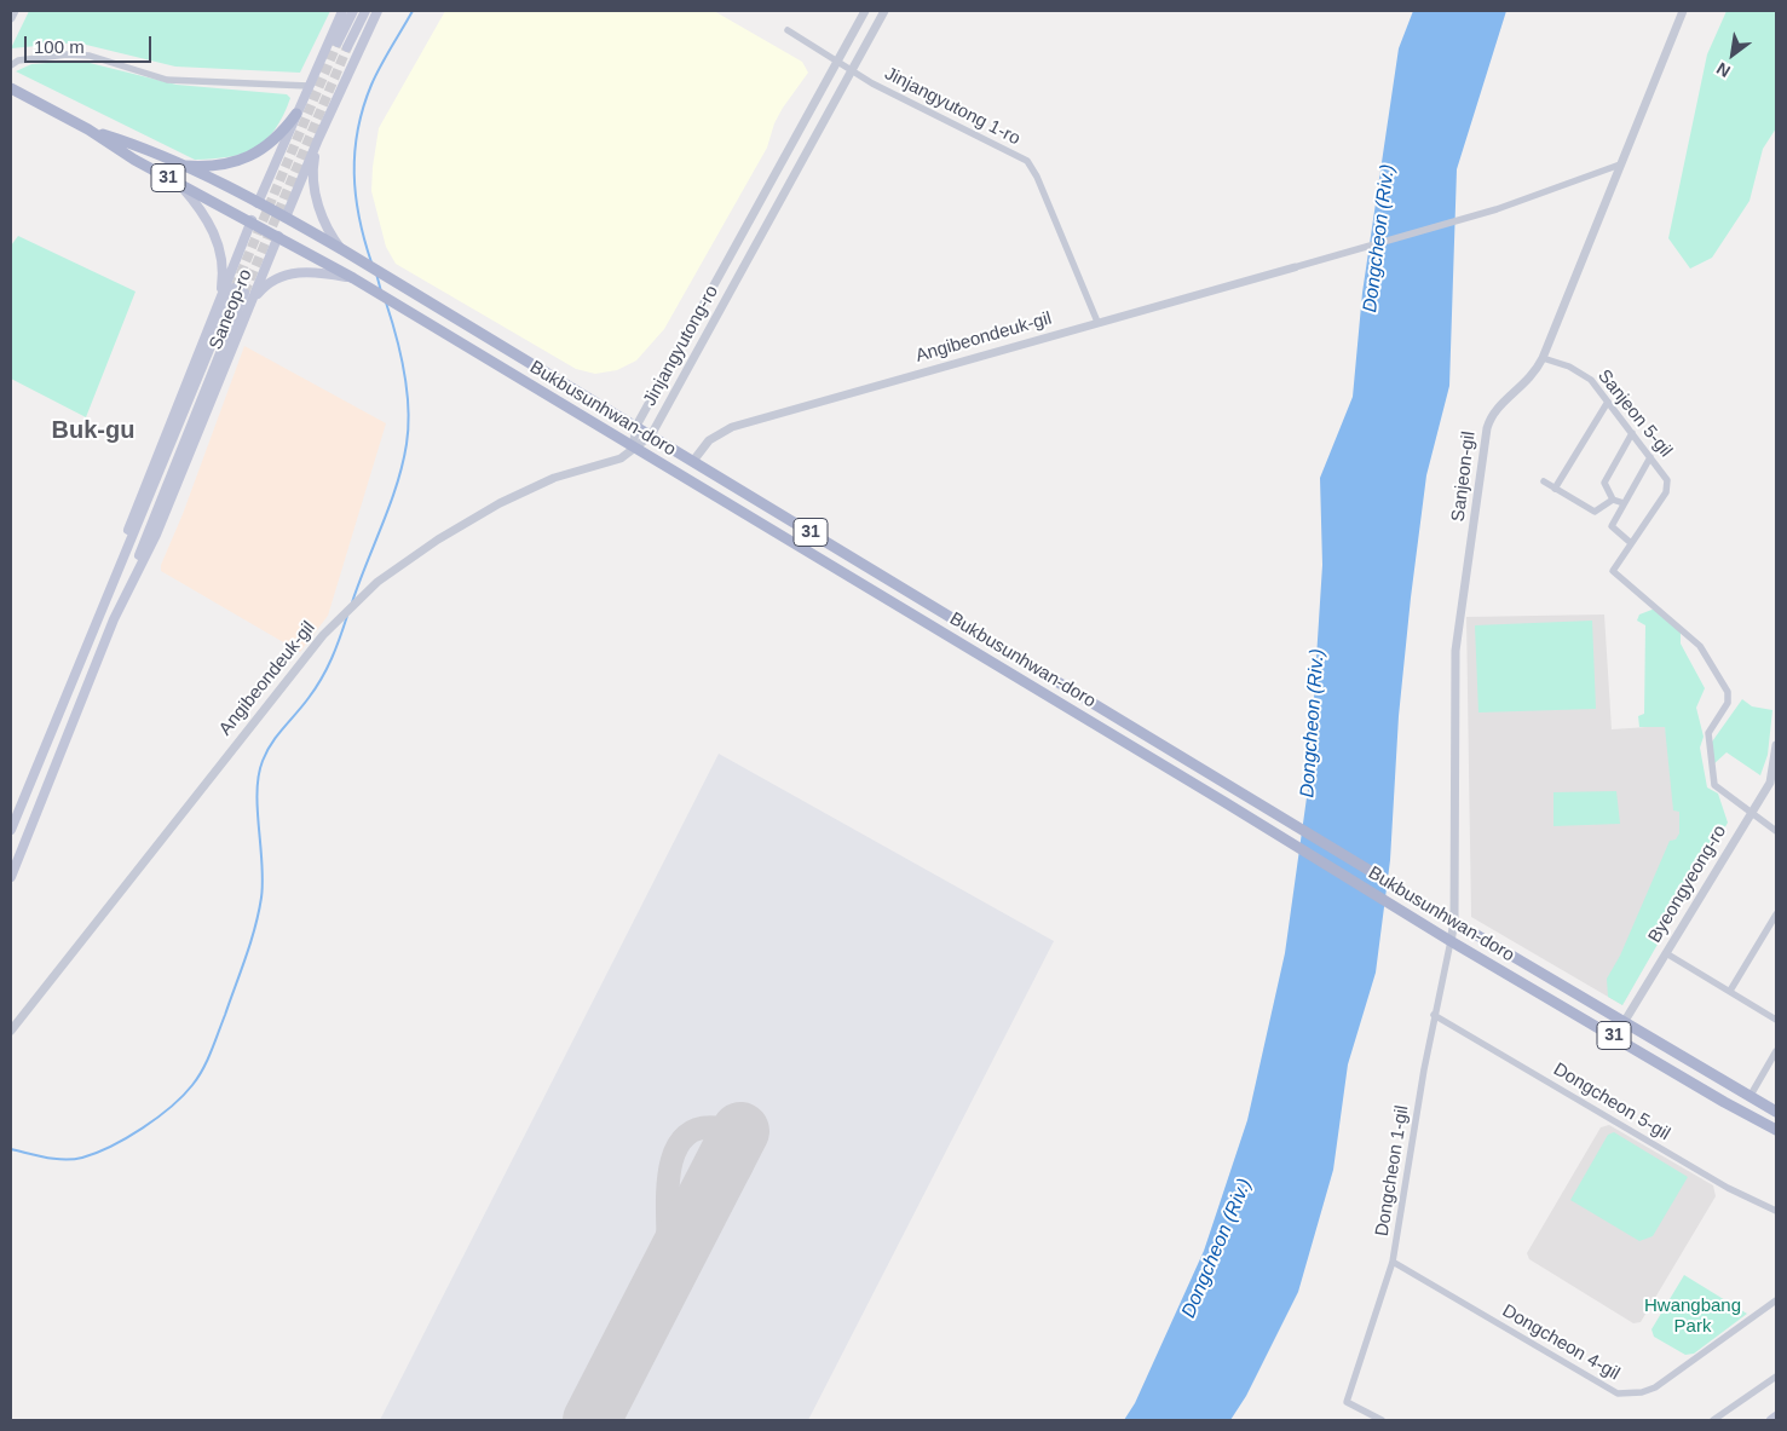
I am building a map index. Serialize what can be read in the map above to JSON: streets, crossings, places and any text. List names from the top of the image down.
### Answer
{
  "streets": {
    "main road": ["31", "Saneop-ro", "Bukbusunhwan-doro"],
    "street": [
      "Jinjangyutong 1-ro",
      "Angibeondeuk-gil",
      "Jinjangyutong-ro",
      "Sanjeon 5-gil",
      "Sanjeon-gil",
      "Byeongyeong-ro",
      "Dongcheon 5-gil",
      "Dongcheon 1-gil",
      "Dongcheon 4-gil"
    ]
  },
  "crossings": [
    ["Jinjangyutong 1-ro", "Angibeondeuk-gil"],
    ["Jinjangyutong 1-ro", "Jinjangyutong-ro"],
    ["31", "Saneop-ro"],
    ["31", "Bukbusunhwan-doro"],
    ["Saneop-ro", "Bukbusunhwan-doro"],
    ["Angibeondeuk-gil", "Jinjangyutong-ro"],
    ["Angibeondeuk-gil", "Bukbusunhwan-doro"],
    ["Jinjangyutong-ro", "Bukbusunhwan-doro"],
    ["Bukbusunhwan-doro", "Sanjeon-gil"],
    ["Bukbusunhwan-doro", "Byeongyeong-ro"],
    ["Bukbusunhwan-doro", "Dongcheon 1-gil"],
    ["Sanjeon 5-gil", "Sanjeon-gil"],
    ["Sanjeon 5-gil", "Byeongyeong-ro"],
    ["Sanjeon-gil", "Dongcheon 1-gil"],
    ["Dongcheon 5-gil", "Dongcheon 1-gil"],
    ["Dongcheon 1-gil", "Dongcheon 4-gil"]
  ],
  "districts": ["Buk-gu"],
  "water": ["Dongcheon (Riv.)"],
  "parks": ["Hwangbang Park"],
  "scale_bar": "100 m",
  "north": "bottom left"
}
